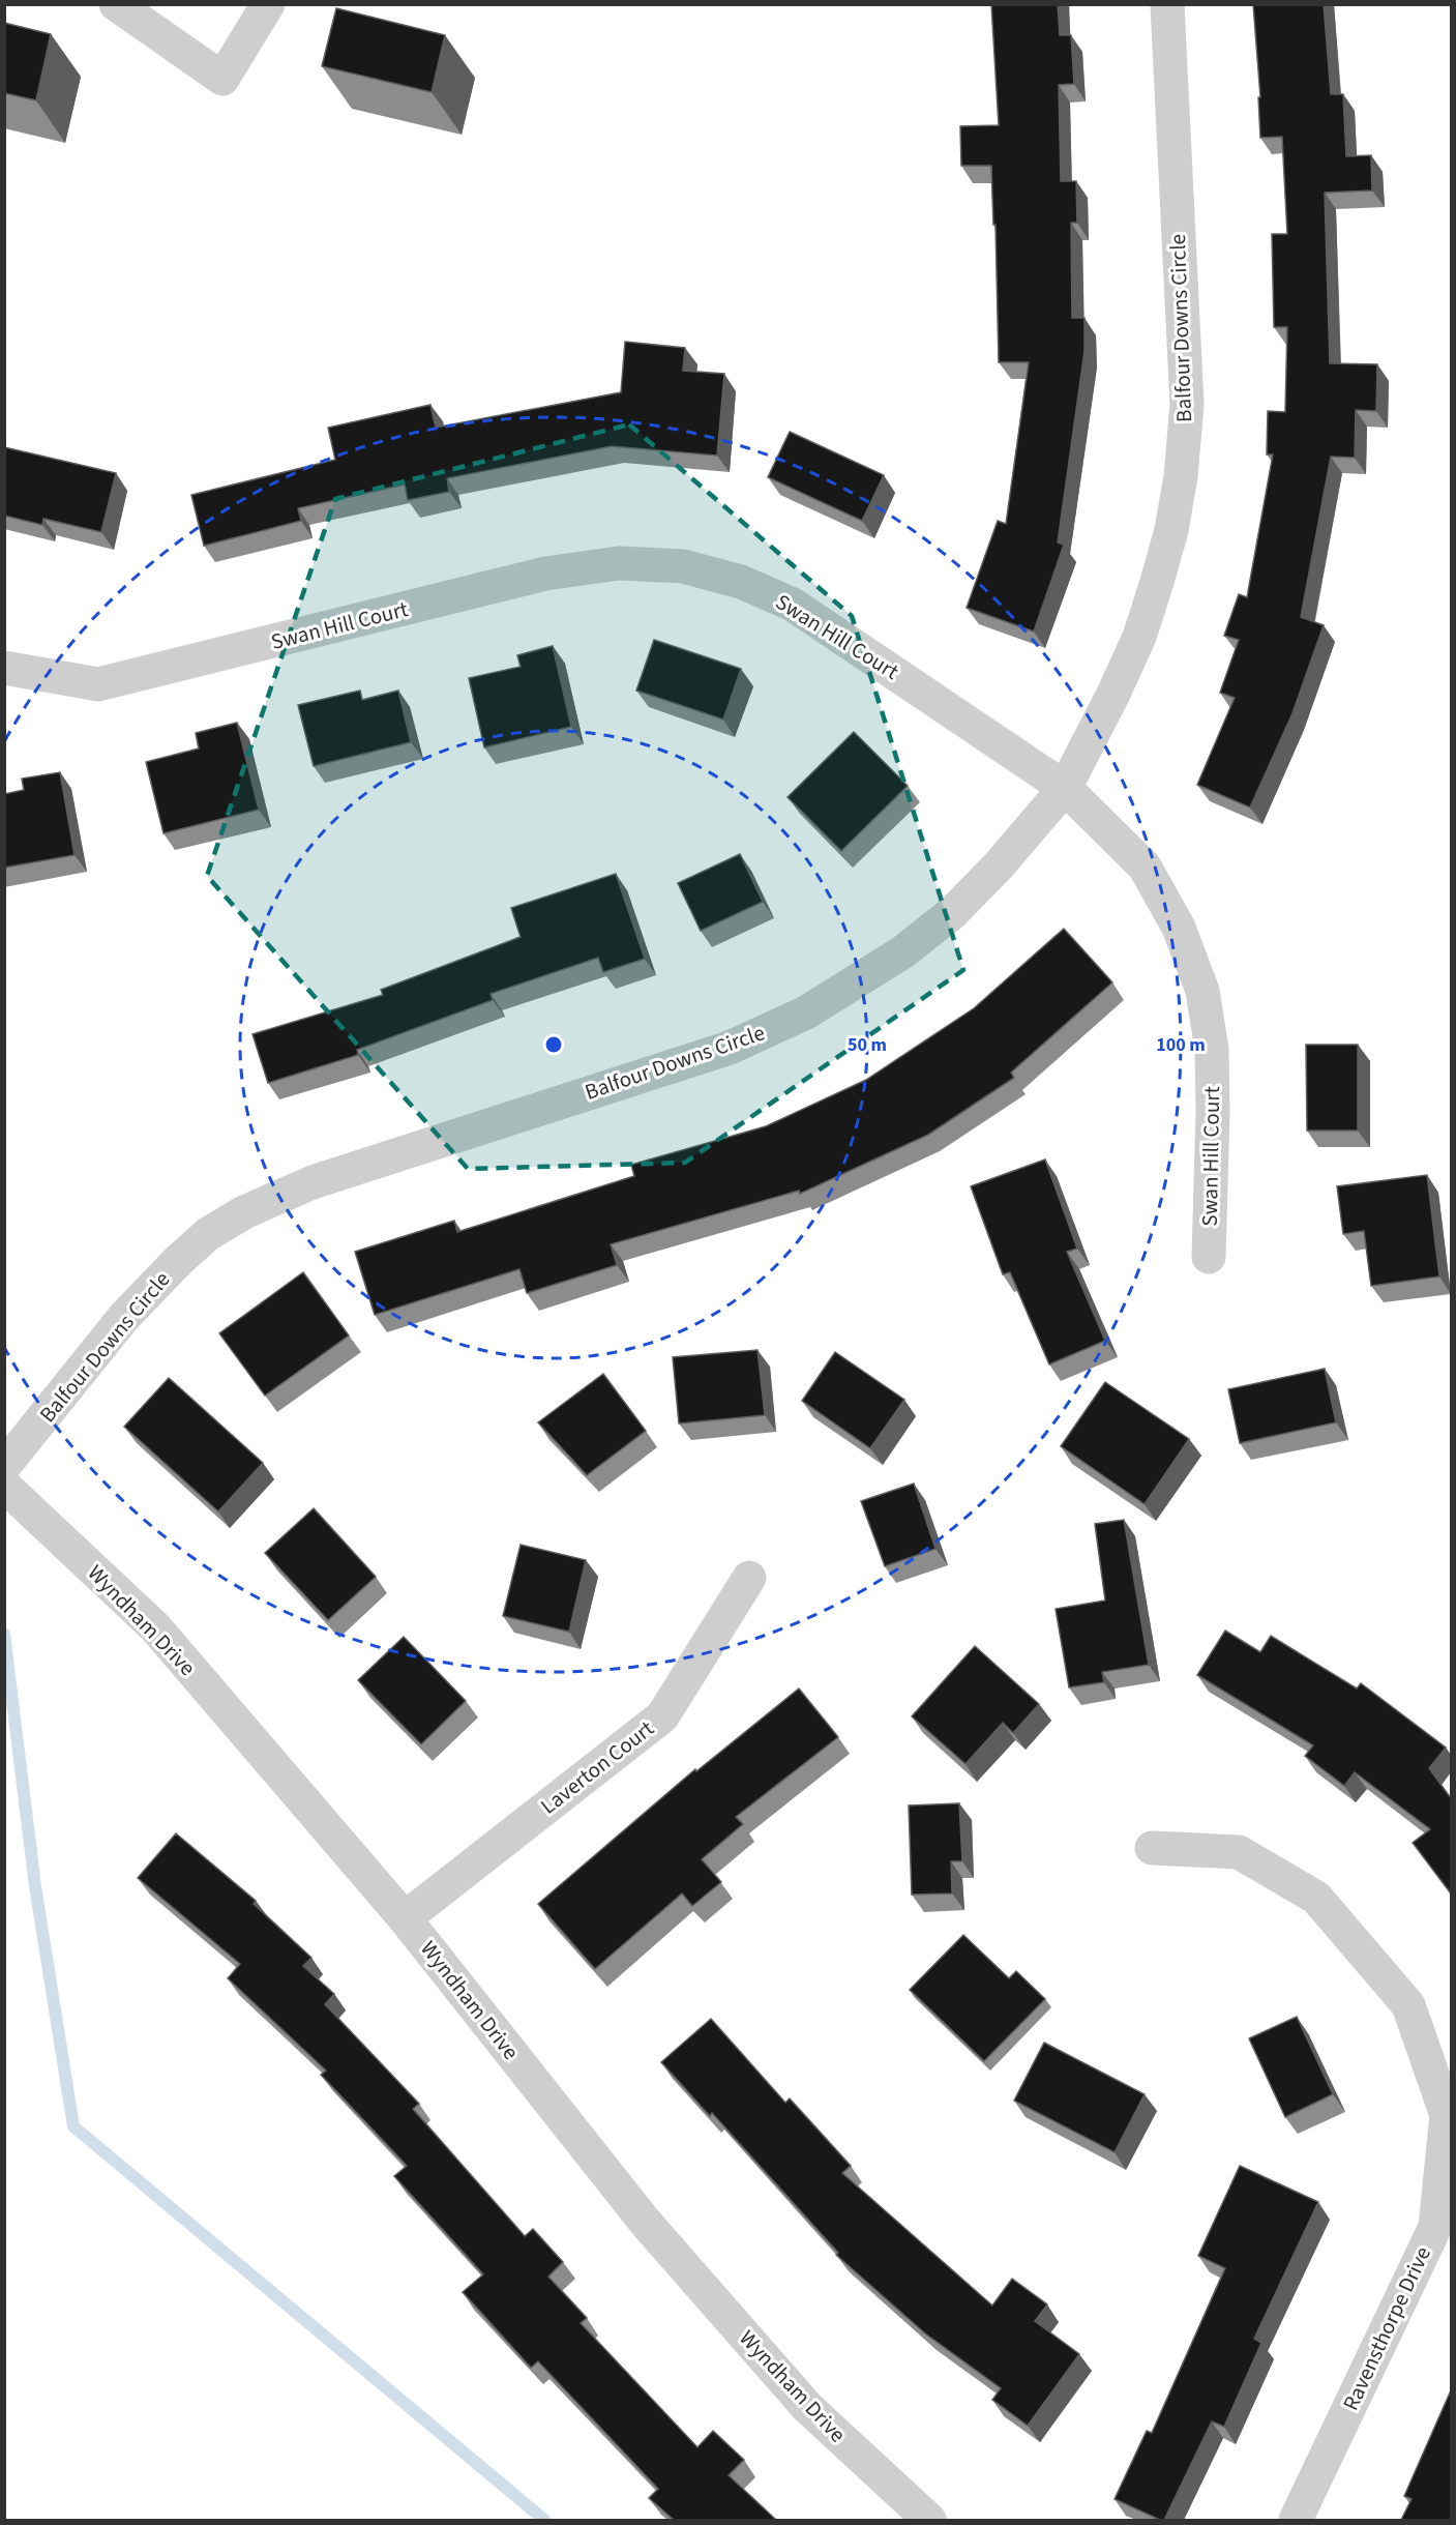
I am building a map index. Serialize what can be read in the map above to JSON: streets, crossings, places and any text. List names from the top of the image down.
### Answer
{
  "streets": {
    "street": [
      "Balfour Downs Circle",
      "Swan Hill Court",
      "Wyndham Drive",
      "Laverton Court",
      "Ravensthorpe Drive"
    ]
  },
  "crossings": [
    ["Balfour Downs Circle", "Swan Hill Court"],
    ["Wyndham Drive", "Laverton Court"]
  ],
  "rings": ["50 m", "100 m"]
}
